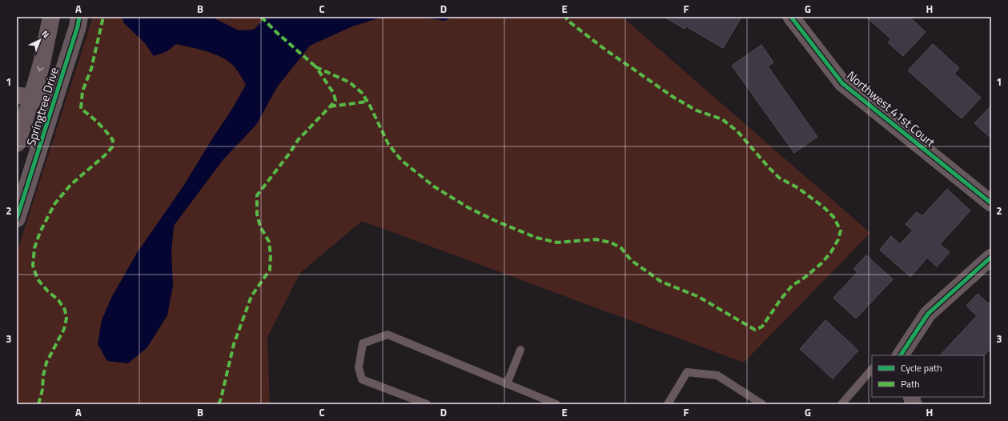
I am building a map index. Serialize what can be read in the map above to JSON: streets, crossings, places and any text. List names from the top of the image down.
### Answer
{
  "streets": {
    "street": ["Springtree Drive", "Northwest 41st Court"]
  },
  "legend": ["Cycle path", "Path"],
  "north": "top right",
  "grid": {
    "columns": [
      "A",
      "B",
      "C",
      "D",
      "E",
      "F",
      "G",
      "H"
    ],
    "rows": ["1", "2", "3"]
  }
}
